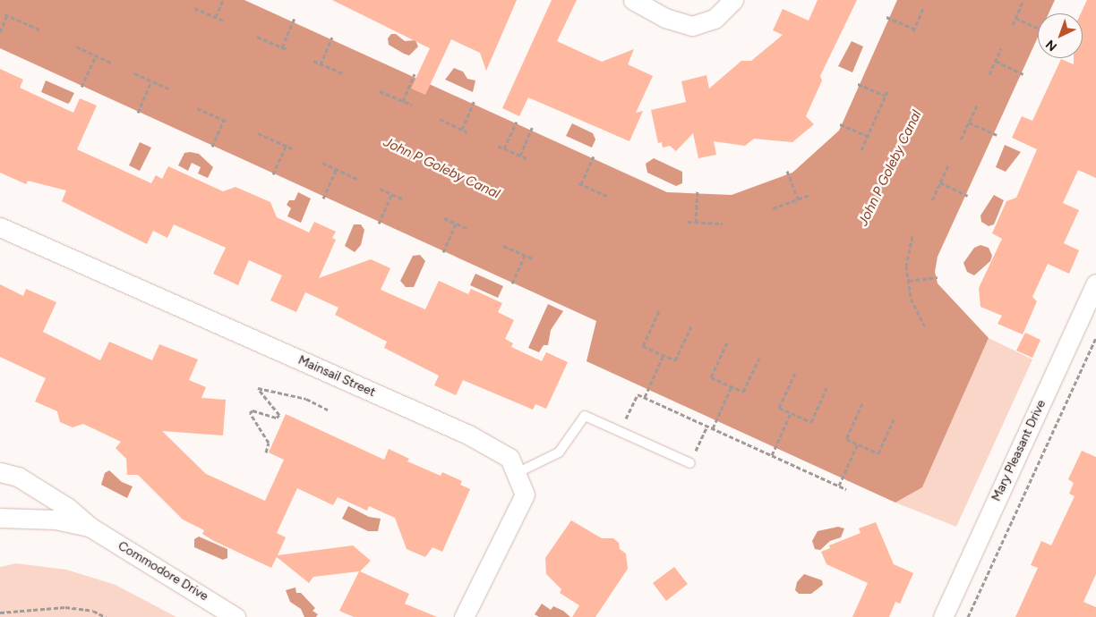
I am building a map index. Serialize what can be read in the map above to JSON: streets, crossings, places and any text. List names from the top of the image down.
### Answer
{
  "streets": {
    "street": ["Mainsail Street", "Mary Pleasant Drive", "Commodore Drive"]
  },
  "water": ["John P Goleby Canal"],
  "north": "bottom left"
}
